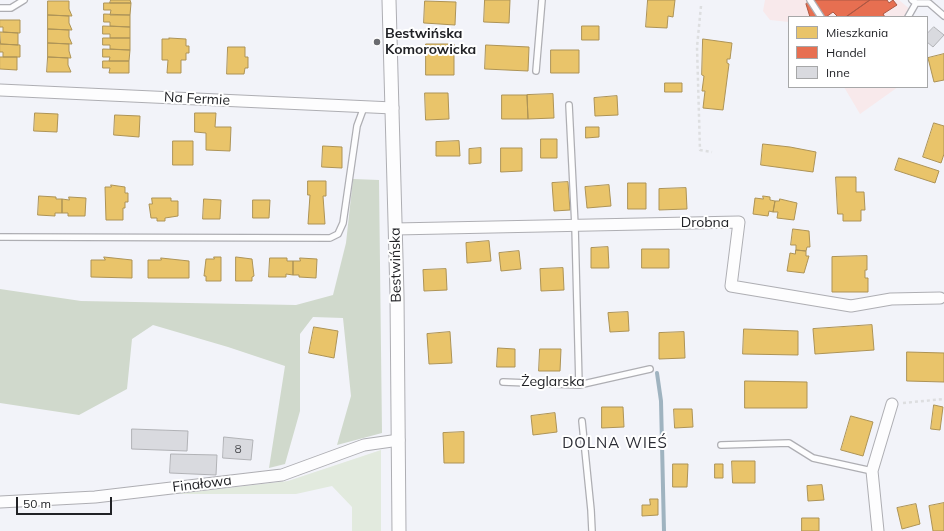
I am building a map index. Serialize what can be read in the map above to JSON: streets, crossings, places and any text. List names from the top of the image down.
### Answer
{
  "streets": {
    "street": [
      "Na Fermie",
      "Drobna",
      "Bestwińska",
      "Finałowa"
    ],
    "lane": ["Żeglarska"]
  },
  "crossings": [
    ["Na Fermie", "Bestwińska"],
    ["Drobna", "Bestwińska"],
    ["Bestwińska", "Finałowa"]
  ],
  "districts": ["DOLNA WIEŚ"],
  "places": ["Bestwińska Komorowicka"],
  "house_numbers": ["8"],
  "legend": ["Mieszkania", "Handel", "Inne"],
  "scale_bar": "50 m"
}
